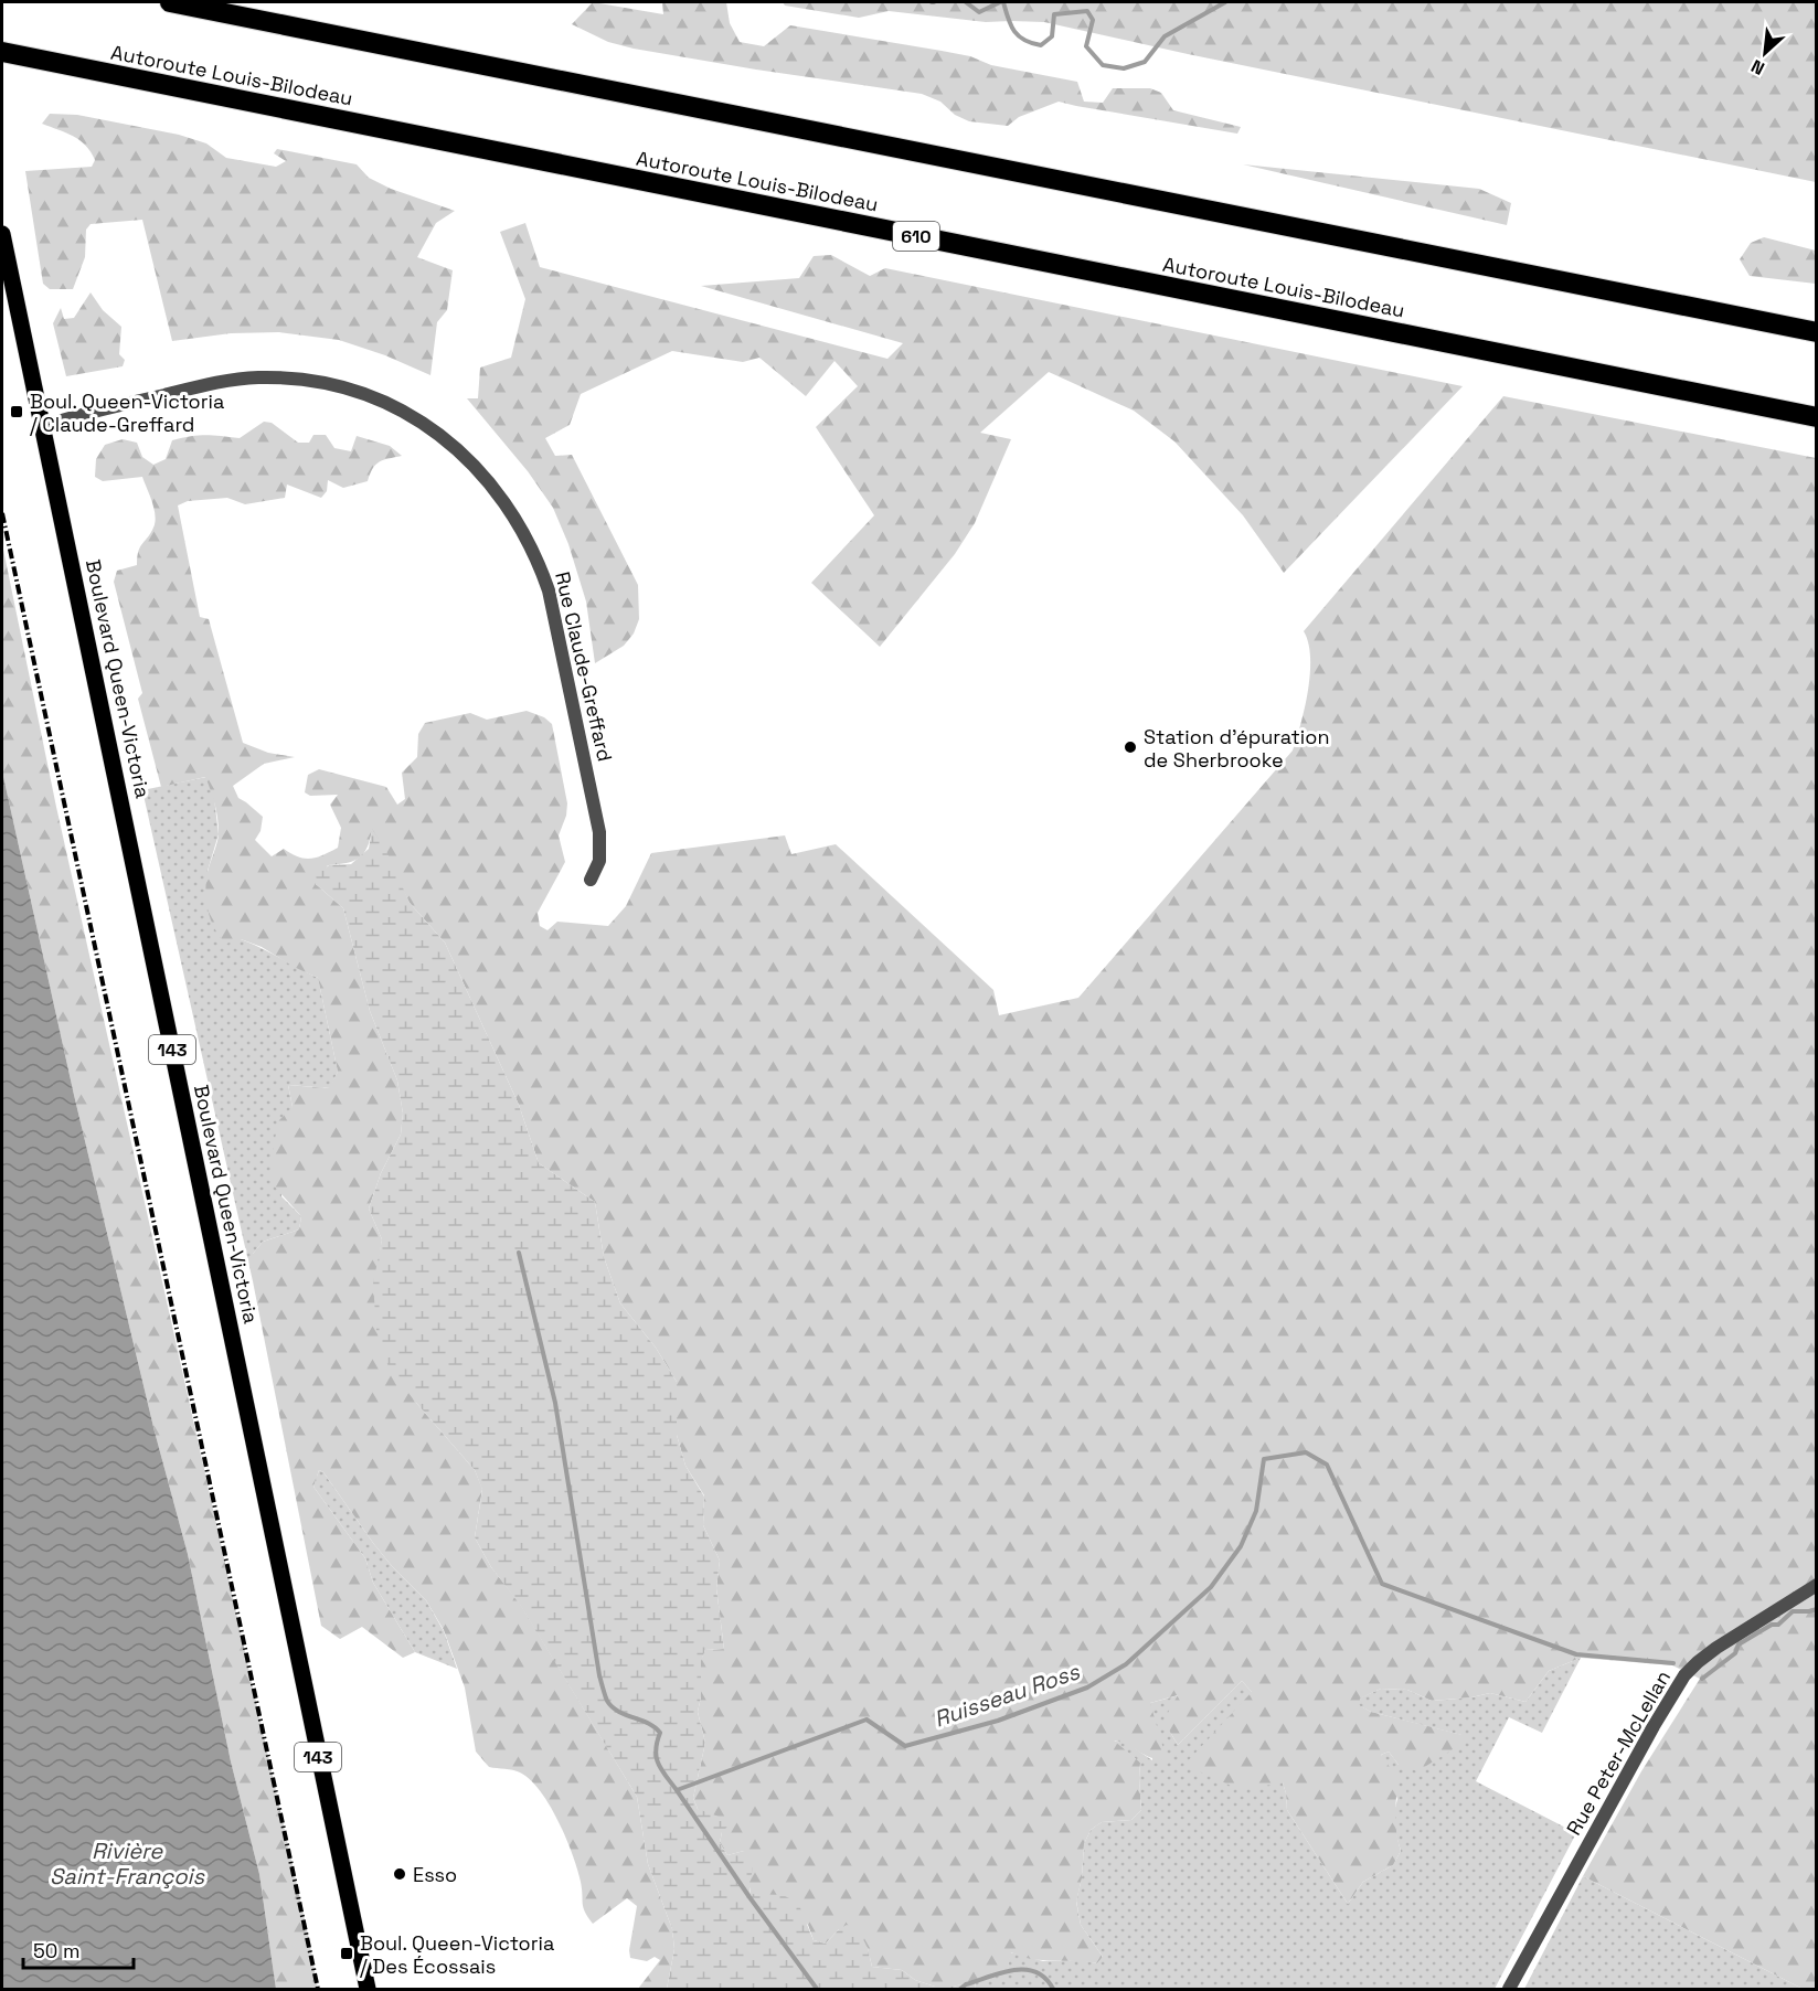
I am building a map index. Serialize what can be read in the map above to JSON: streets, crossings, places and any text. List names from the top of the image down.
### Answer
{
  "streets": {
    "highway": ["Autoroute Louis-Bilodeau", "610"],
    "main road": ["Boulevard Queen-Victoria", "143"],
    "street": ["Rue Claude-Greffard", "Rue Peter-McLellan"]
  },
  "crossings": [
    ["Rue Claude-Greffard", "Boulevard Queen-Victoria"]
  ],
  "water": ["Ruisseau Ross", "Rivière Saint-François"],
  "places": {
    "transit": ["Boul. Queen-Victoria / Claude-Greffard", "Boul. Queen-Victoria / Des Écossais"],
    "other": ["Station d'épuration de Sherbrooke", "Esso"]
  },
  "scale_bar": "50 m",
  "north": "bottom left"
}
